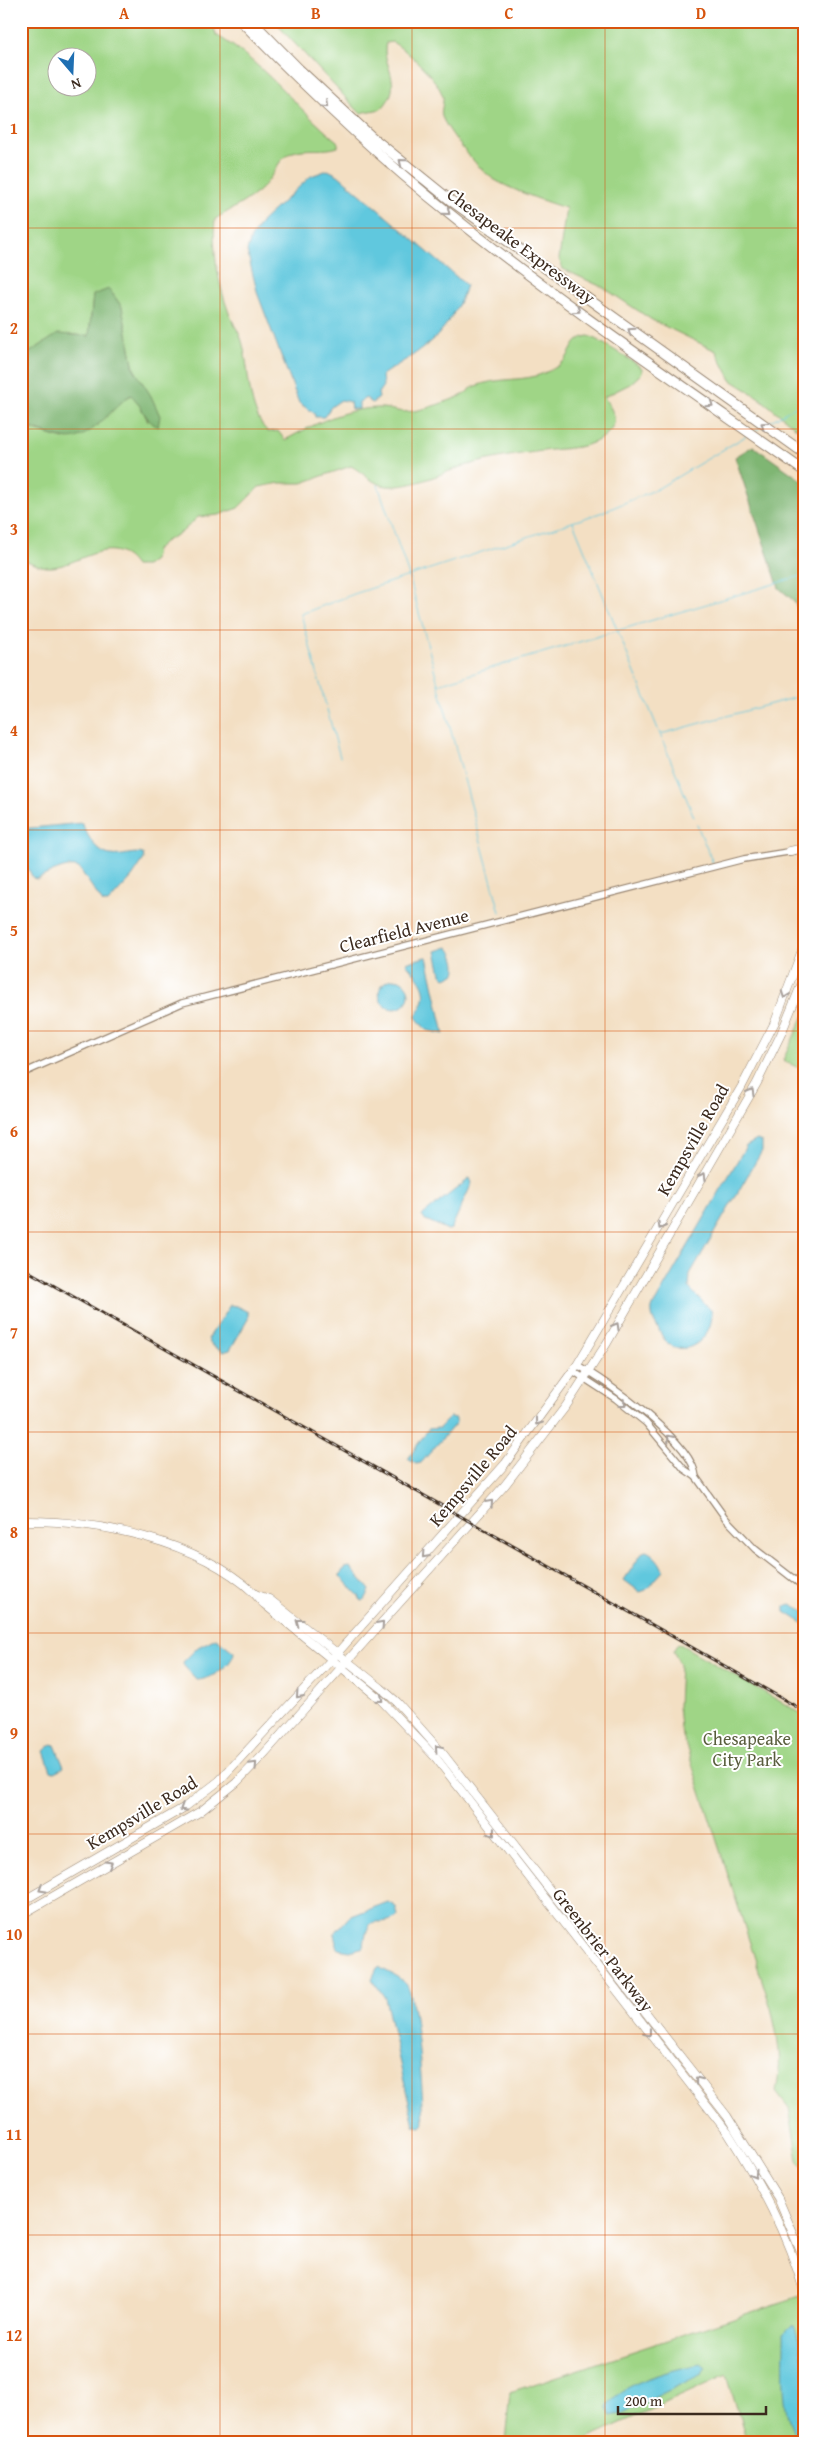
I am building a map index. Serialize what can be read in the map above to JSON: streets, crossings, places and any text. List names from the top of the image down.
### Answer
{
  "streets": {
    "highway": ["Chesapeake Expressway"],
    "main road": ["Kempsville Road", "Greenbrier Parkway"],
    "street": ["Clearfield Avenue"]
  },
  "crossings": [
    ["Kempsville Road", "Greenbrier Parkway"]
  ],
  "parks": ["Chesapeake City Park"],
  "scale_bar": "200 m",
  "north": "bottom",
  "grid": {
    "columns": [
      "A",
      "B",
      "C",
      "D"
    ],
    "rows": [
      "1",
      "2",
      "3",
      "4",
      "5",
      "6",
      "7",
      "8",
      "9",
      "10",
      "11",
      "12"
    ]
  }
}
